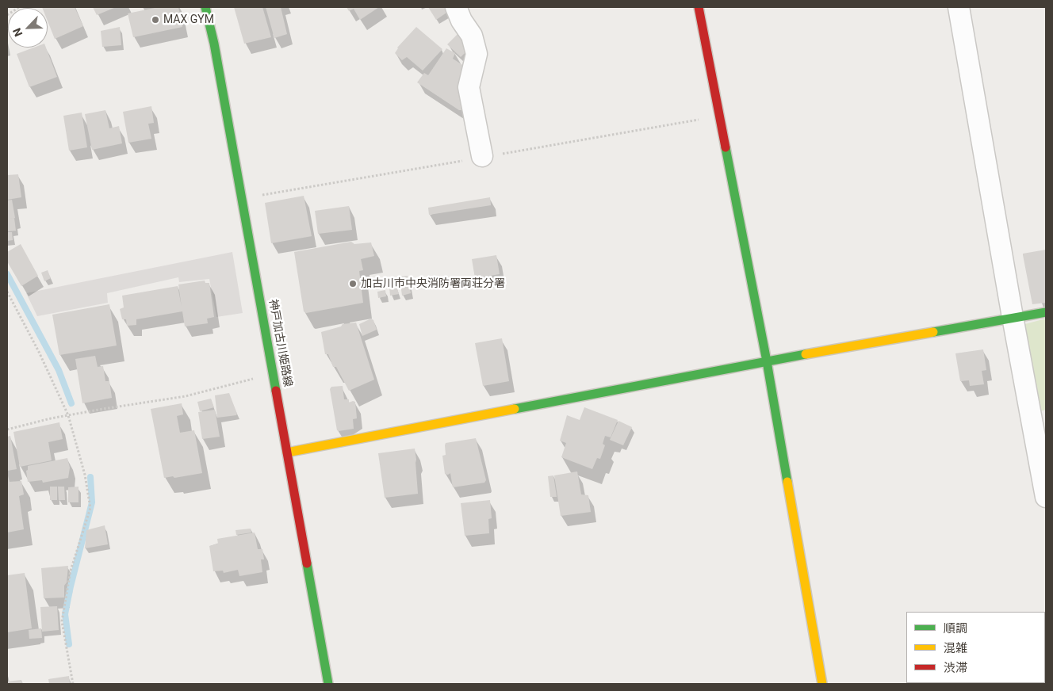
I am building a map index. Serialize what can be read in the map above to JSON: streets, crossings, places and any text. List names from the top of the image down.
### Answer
{
  "streets": {
    "street": ["神戸加古川姫路線"]
  },
  "places": ["MAX GYM", "加古川市中央消防署両荘分署"],
  "legend": ["順調", "混雑", "渋滞"],
  "north": "bottom left"
}
